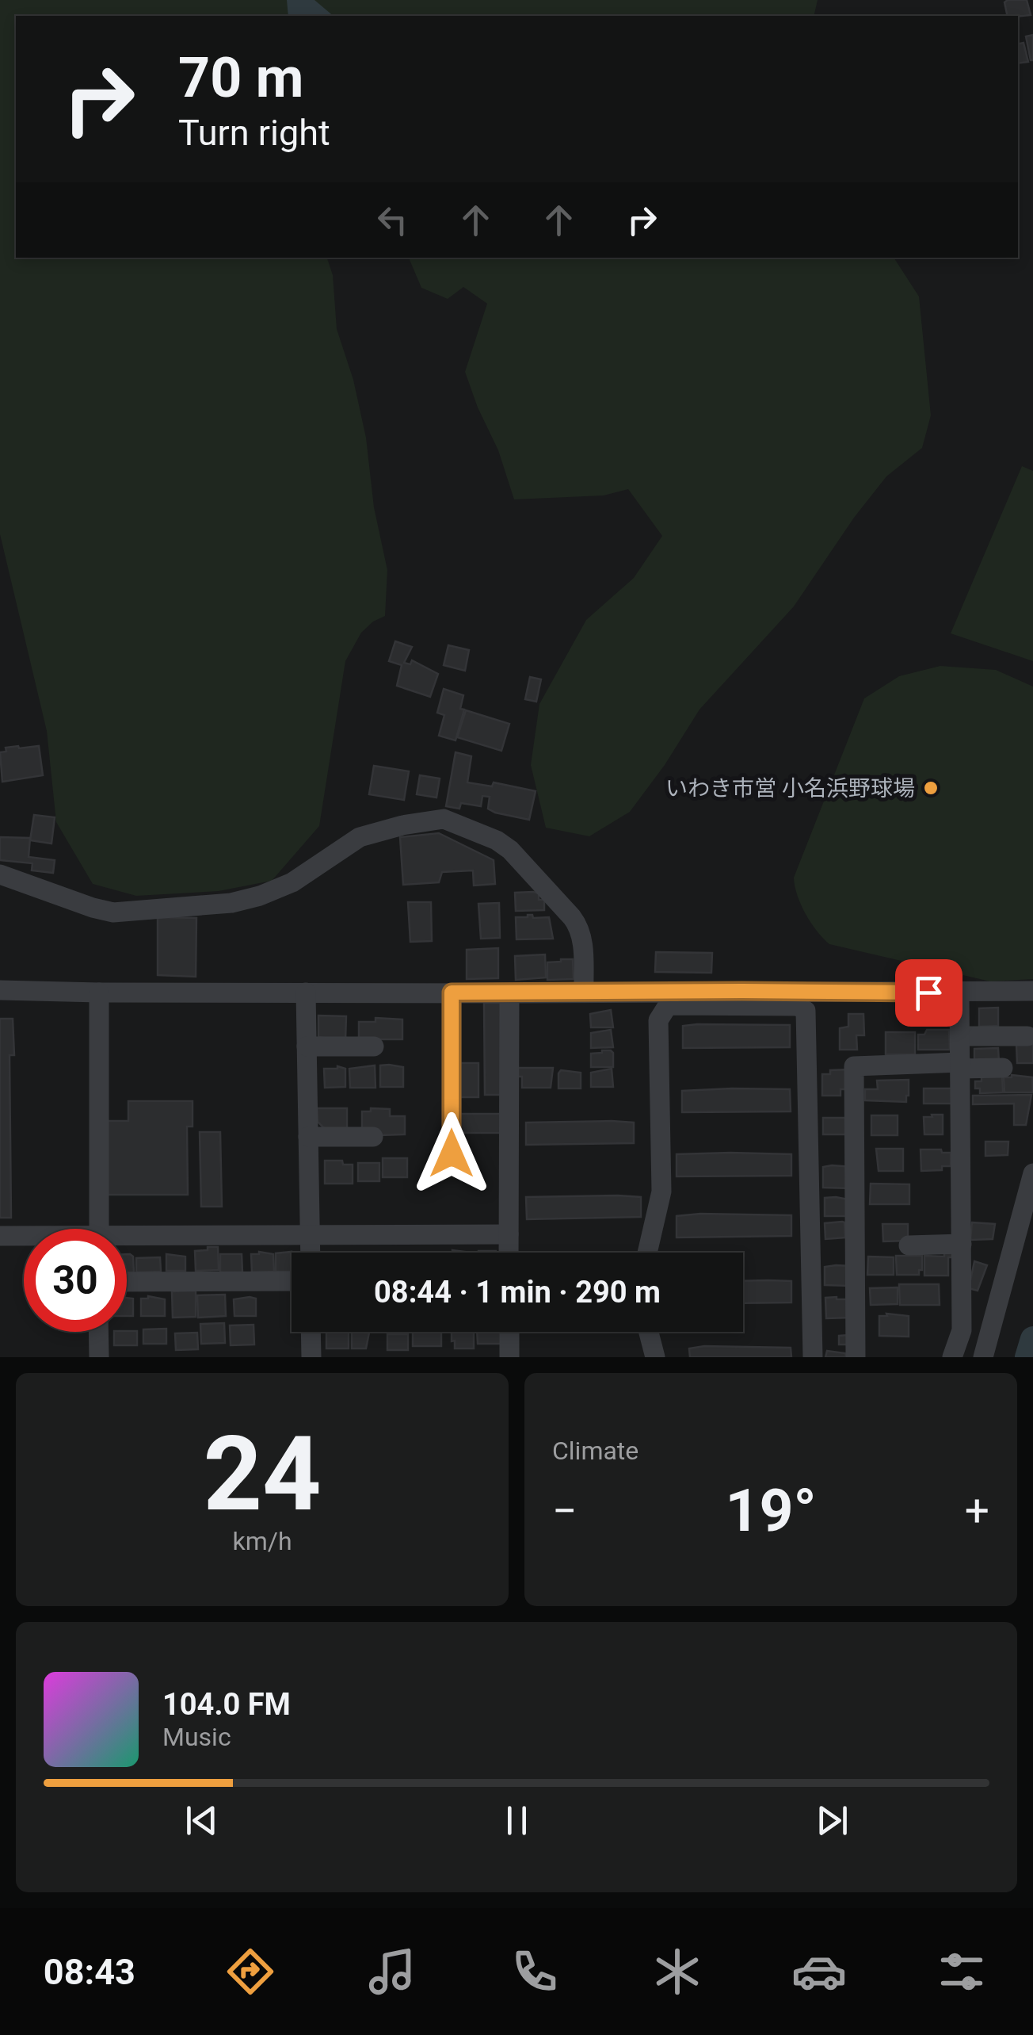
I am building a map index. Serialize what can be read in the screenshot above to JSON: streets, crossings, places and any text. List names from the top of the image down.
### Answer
{
  "places": ["いわき市営 小名浜野球場"],
  "page": {
    "turn": ["70 m", "Turn right"],
    "limit": "30",
    "trip": "08:44 · 1 min · 290 m",
    "tile": [
      ["24", "km/h"],
      "Climate"
    ],
    "heat": ["−", "19°", "+"],
    "song": ["104.0 FM", "Music"],
    "tabs": "08:43"
  }
}
